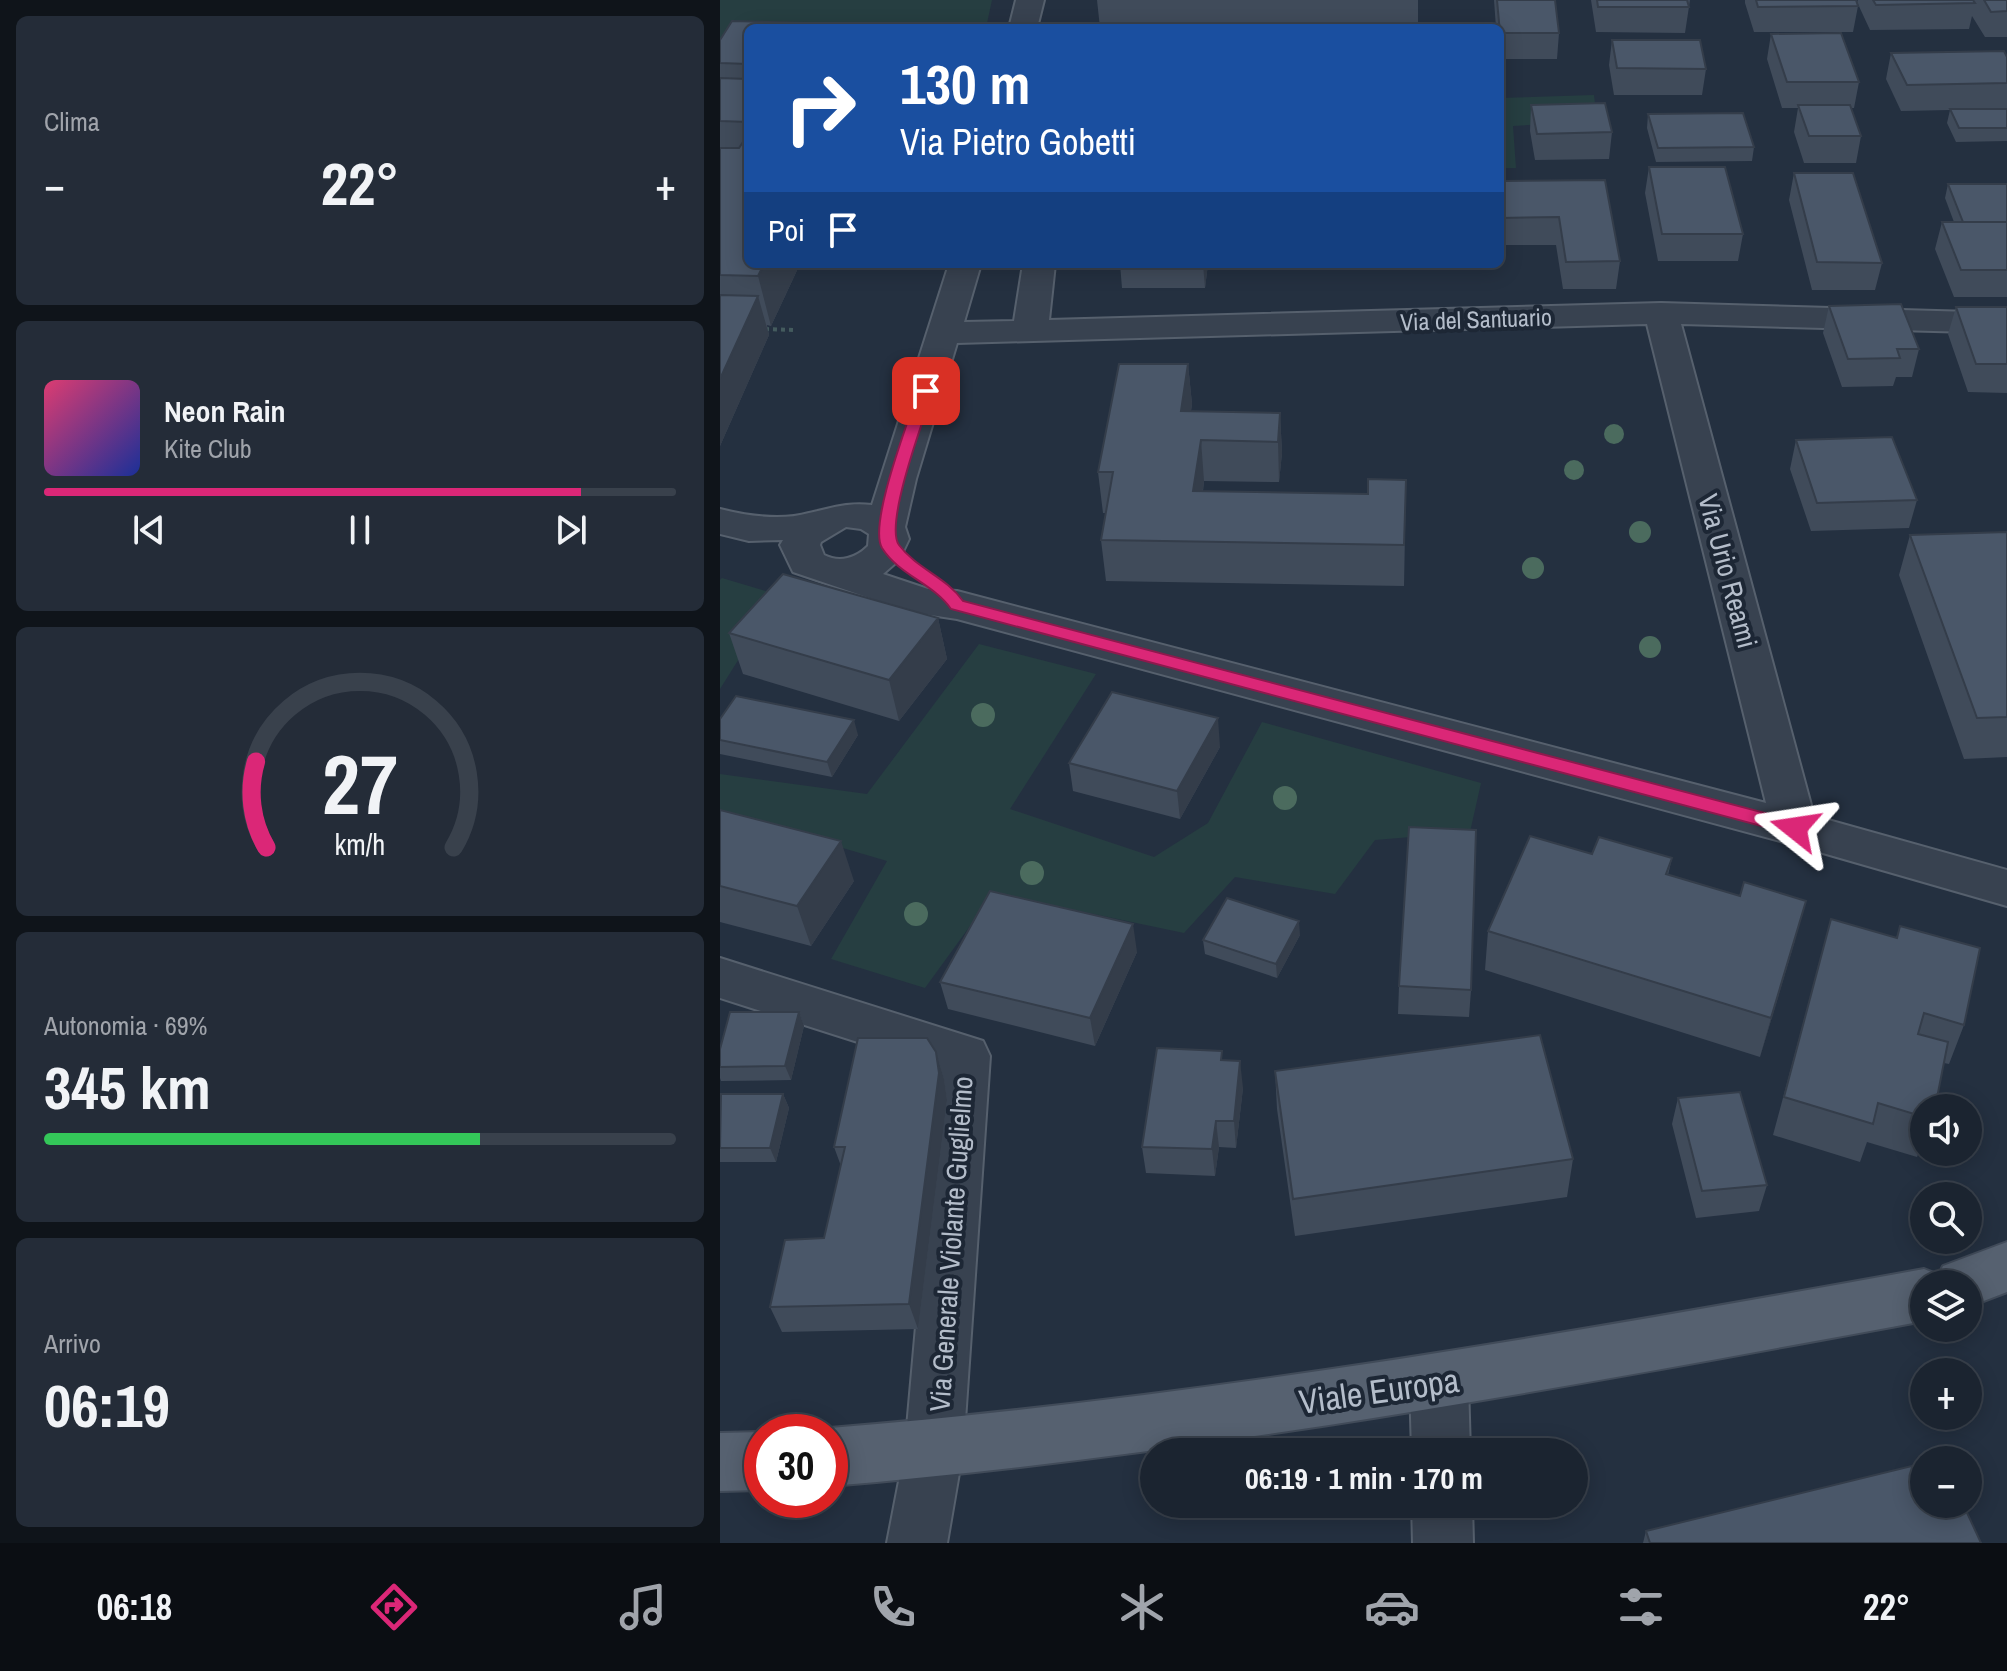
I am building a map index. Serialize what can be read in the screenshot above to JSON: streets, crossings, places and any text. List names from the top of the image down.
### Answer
{
  "streets": {
    "main road": ["Viale Europa"],
    "street": ["Via del Santuario", "Via Urio Reami", "Via Generale Violante Guglielmo"]
  },
  "crossings": [
    ["Via del Santuario", "Via Urio Reami"],
    ["Via Generale Violante Guglielmo", "Viale Europa"]
  ],
  "page": {
    "tile": [
      "Clima",
      ["Autonomia · 69%", "345 km"],
      ["Arrivo", "06:19"]
    ],
    "turn": ["130 m", "Via Pietro Gobetti"],
    "heat": ["−", "22°", "+"],
    "then": "Poi",
    "song": ["Neon Rain", "Kite Club"],
    "map_buttons": ["+", "−"],
    "limit": "30",
    "trip": "06:19 · 1 min · 170 m",
    "tabs": ["06:18", "22°"],
    "gauge": ["27", "km/h"]
  }
}
